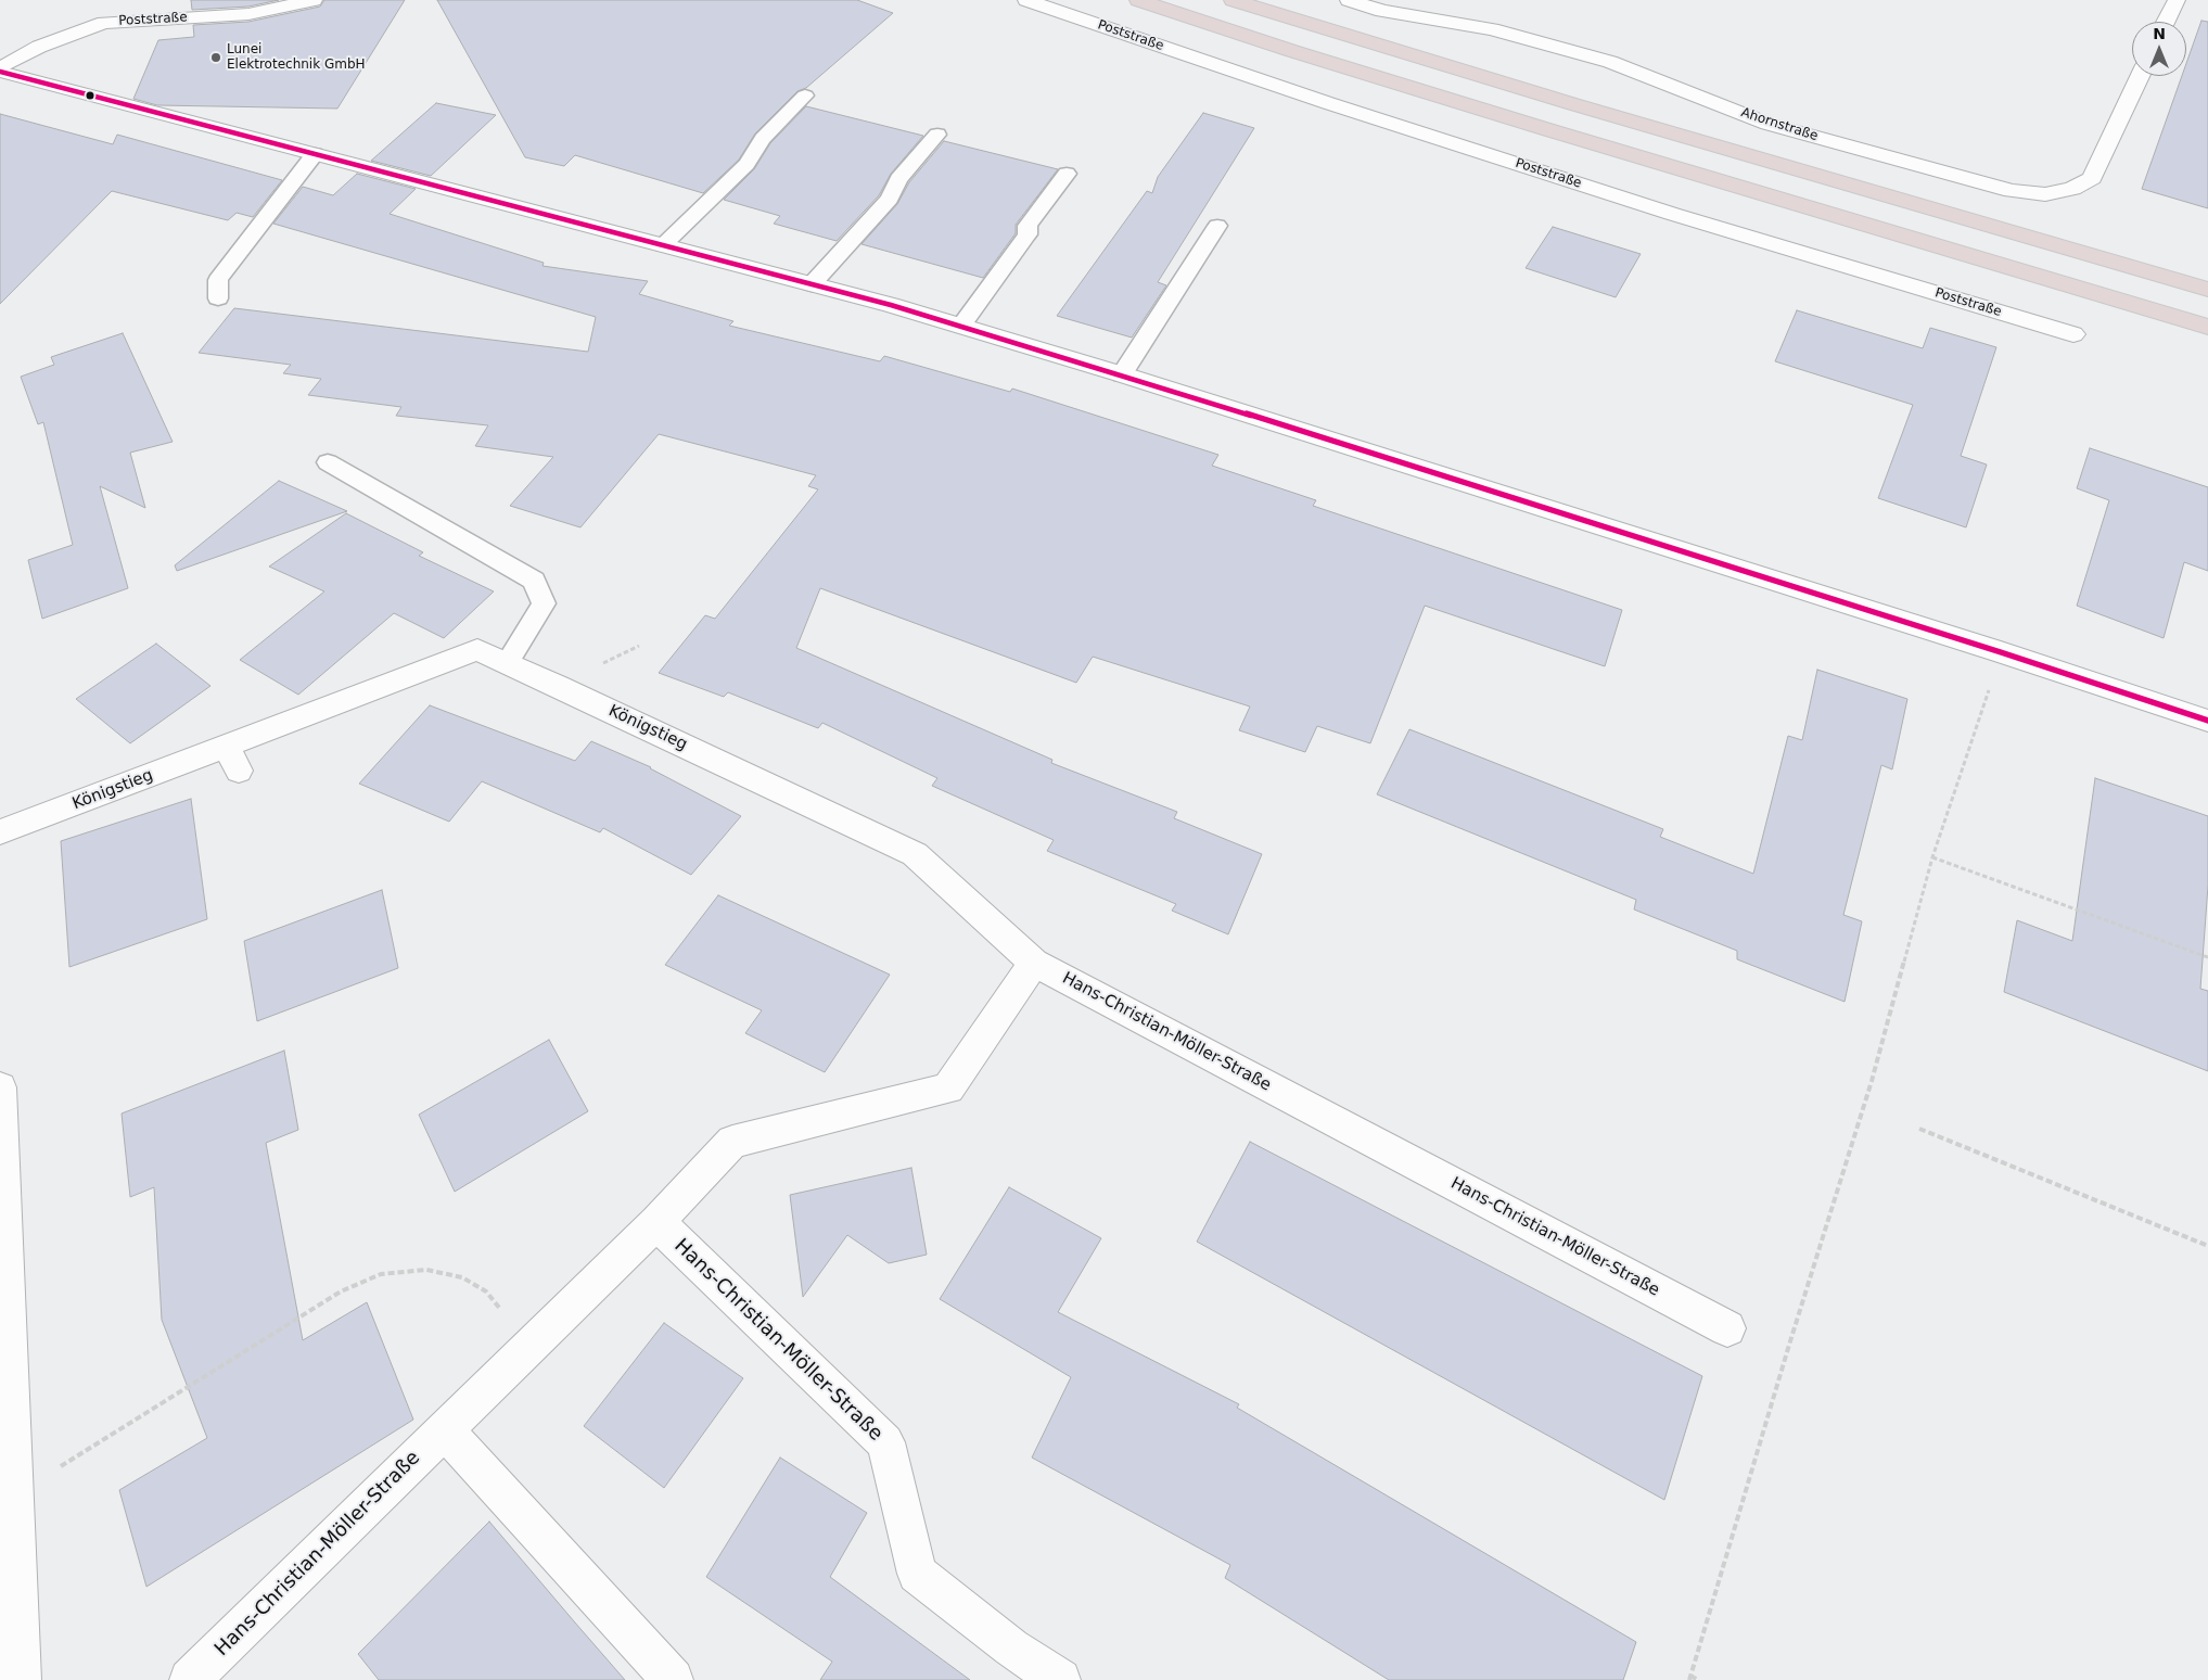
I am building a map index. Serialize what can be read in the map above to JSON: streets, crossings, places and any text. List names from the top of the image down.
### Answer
{
  "streets": {
    "street": [
      "Poststraße",
      "Ahornstraße",
      "Königstieg",
      "Hans-Christian-Möller-Straße"
    ]
  },
  "crossings": [
    ["Königstieg", "Hans-Christian-Möller-Straße"]
  ],
  "places": ["Lunei Elektrotechnik GmbH"],
  "north": "top"
}
